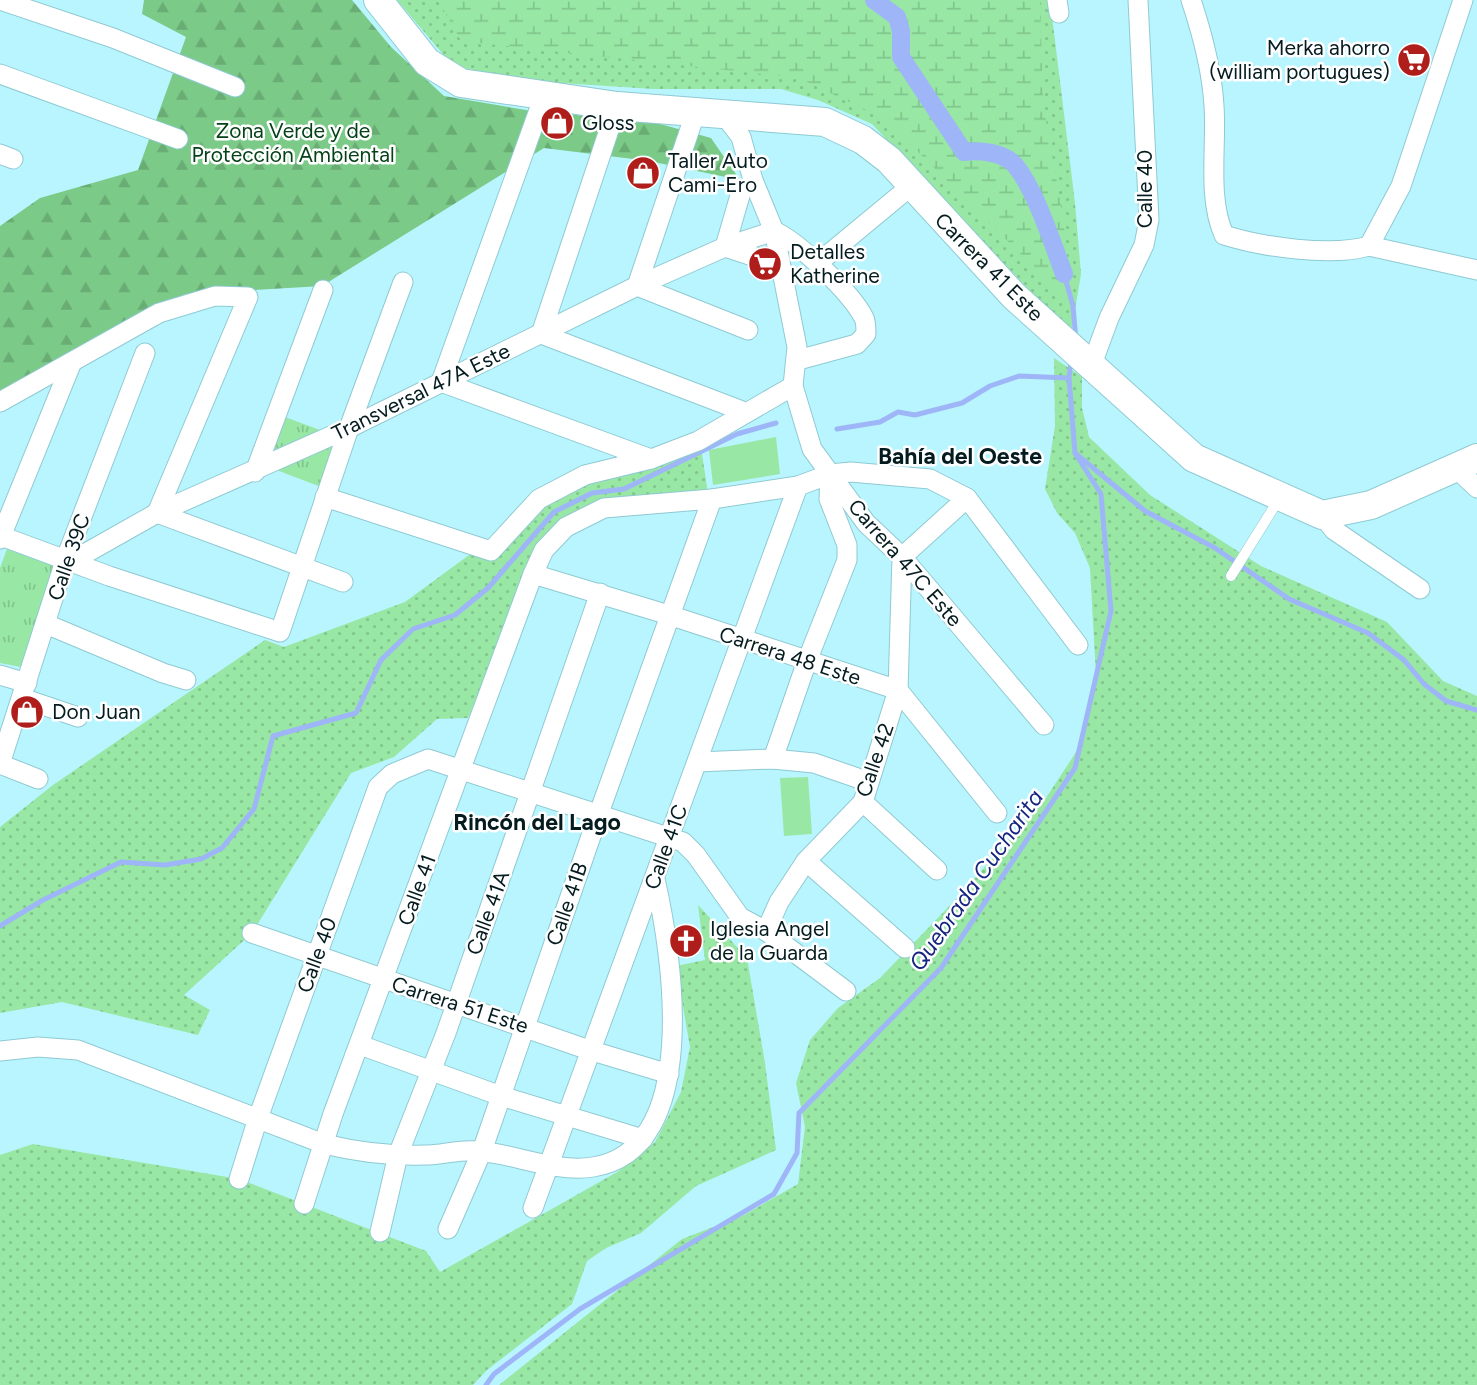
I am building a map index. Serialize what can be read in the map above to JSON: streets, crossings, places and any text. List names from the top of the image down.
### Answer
{
  "streets": {
    "street": [
      "Calle 40",
      "Carrera 41 Este",
      "Transversal 47A Este",
      "Calle 39C",
      "Carrera 47C Este",
      "Carrera 48 Este",
      "Calle 42",
      "Calle 41C",
      "Calle 41",
      "Calle 41B",
      "Calle 41A",
      "Carrera 51 Este"
    ]
  },
  "crossings": [
    ["Calle 40", "Carrera 41 Este"],
    ["Calle 40", "Calle 41"],
    ["Calle 40", "Carrera 51 Este"],
    ["Transversal 47A Este", "Calle 39C"],
    ["Carrera 47C Este", "Calle 42"],
    ["Carrera 48 Este", "Calle 42"],
    ["Carrera 48 Este", "Calle 41C"],
    ["Carrera 48 Este", "Calle 41"],
    ["Carrera 48 Este", "Calle 41B"],
    ["Carrera 48 Este", "Calle 41A"],
    ["Calle 41C", "Carrera 51 Este"],
    ["Calle 41", "Calle 41B"],
    ["Calle 41", "Carrera 51 Este"],
    ["Calle 41B", "Carrera 51 Este"],
    ["Calle 41A", "Carrera 51 Este"]
  ],
  "districts": ["Bahía del Oeste", "Rincón del Lago"],
  "water": ["Quebrada Cucharita"],
  "parks": ["Zona Verde y de Protección Ambiental"],
  "places": {
    "supermarket": ["Merka ahorro (william portugues)", "Detalles Katherine"],
    "shop": ["Gloss", "Taller Auto Cami-Ero", "Don Juan"],
    "church": ["Iglesia Angel de la Guarda"]
  }
}
